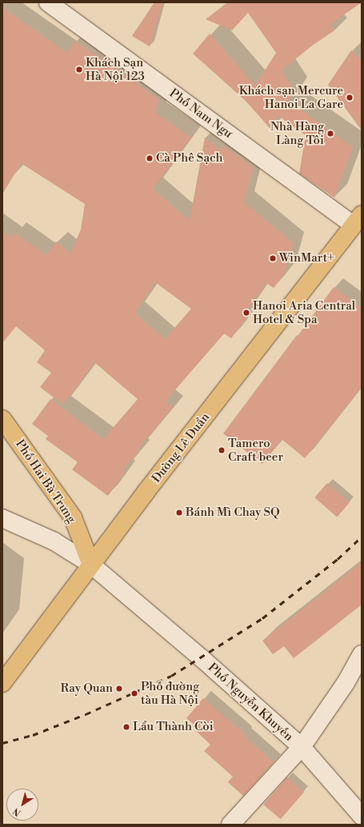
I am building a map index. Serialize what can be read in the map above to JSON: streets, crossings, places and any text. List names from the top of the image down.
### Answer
{
  "streets": {
    "main road": ["Đường Lê Duẩn", "Phố Hai Bà Trưng"],
    "street": ["Phố Nam Ngư", "Phố Nguyễn Khuyến"]
  },
  "crossings": [
    ["Phố Nam Ngư", "Đường Lê Duẩn"],
    ["Đường Lê Duẩn", "Phố Hai Bà Trưng"],
    ["Đường Lê Duẩn", "Phố Nguyễn Khuyến"],
    ["Phố Hai Bà Trưng", "Phố Nguyễn Khuyến"]
  ],
  "places": [
    "Khách Sạn Hà Nội 123",
    "Khách sạn Mercure Hanoi La Gare",
    "Nhà Hàng Làng Tôi",
    "Cà Phê Sạch",
    "WinMart+",
    "Hanoi Aria Central Hotel & Spa",
    "Tamero Craft beer",
    "Bánh Mì Chay SQ",
    "Ray Quan",
    "Phố đường tàu Hà Nội",
    "Lẩu Thành Còi"
  ],
  "north": "bottom left"
}
